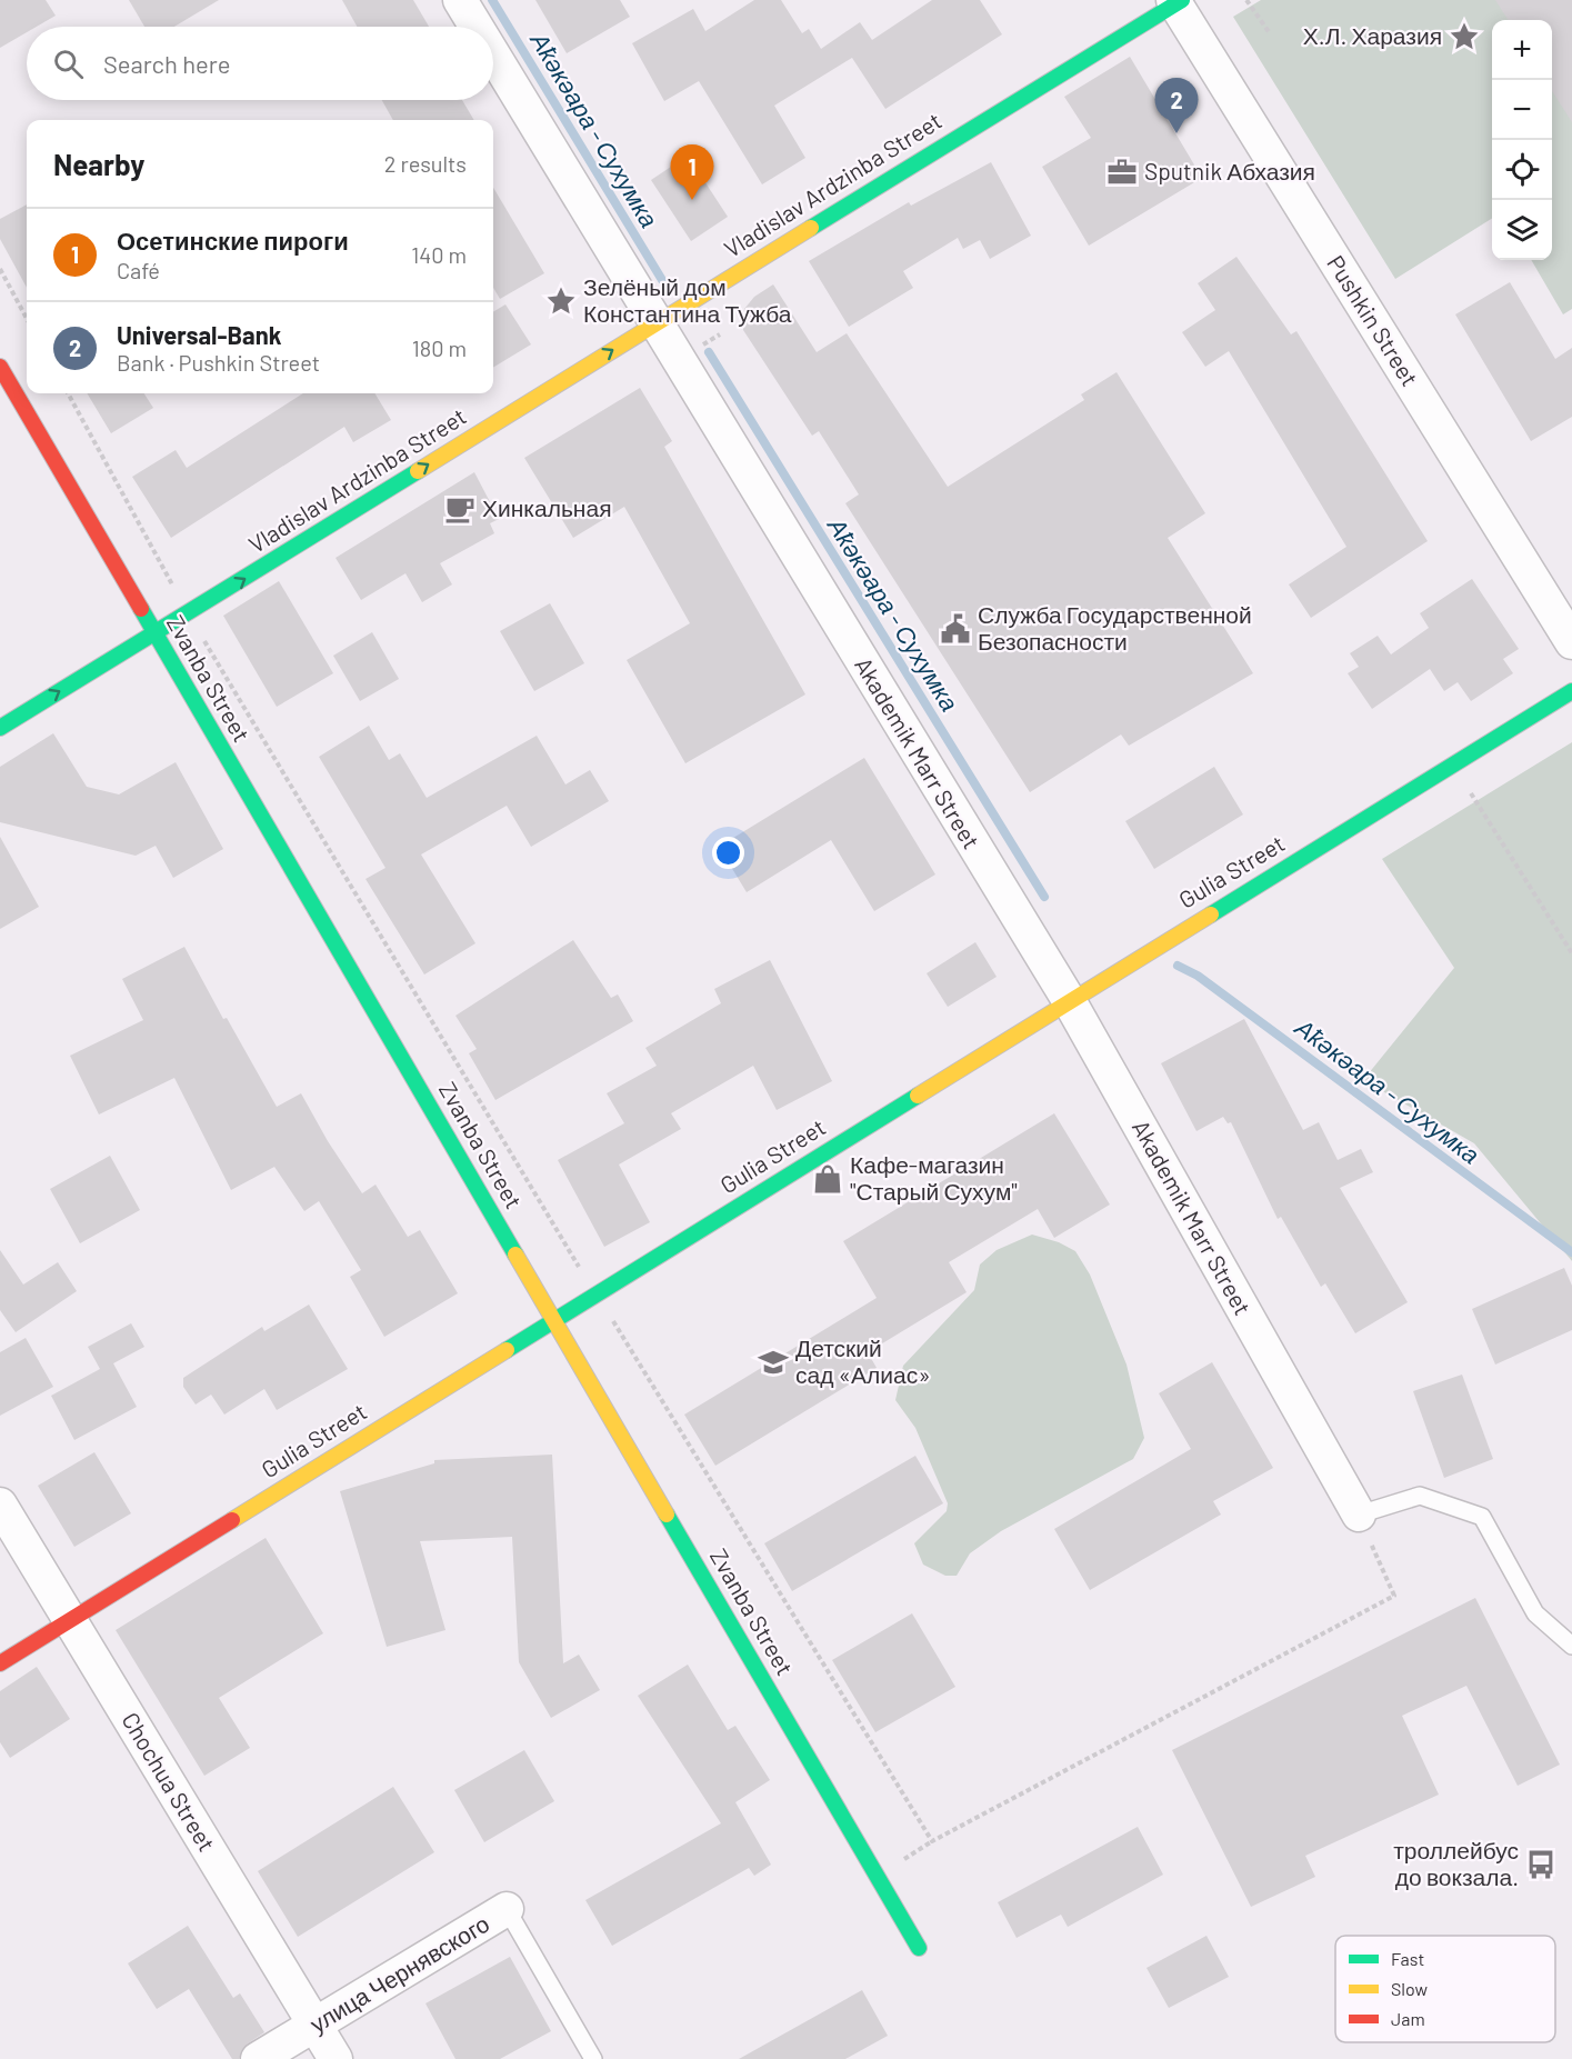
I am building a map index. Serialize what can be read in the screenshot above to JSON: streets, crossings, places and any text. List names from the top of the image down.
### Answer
{
  "streets": {
    "main road": ["Vladislav Ardzinba Street", "Zvanba Street", "Gulia Street"],
    "street": [
      "Pushkin Street",
      "Akademik Marr Street",
      "Chochua Street",
      "улица Чернявского"
    ]
  },
  "crossings": [
    ["Vladislav Ardzinba Street", "Pushkin Street"],
    ["Vladislav Ardzinba Street", "Zvanba Street"],
    ["Vladislav Ardzinba Street", "Akademik Marr Street"],
    ["Zvanba Street", "Gulia Street"],
    ["Akademik Marr Street", "Gulia Street"],
    ["Gulia Street", "Chochua Street"],
    ["Chochua Street", "улица Чернявского"]
  ],
  "one_way": ["Vladislav Ardzinba Street"],
  "water": ["Аҟәкәара - Сухумка"],
  "places": {
    "place": ["Х.Л. Харазия", "Зелёный дом Константина Тужба"],
    "office": ["Sputnik Абхазия"],
    "cafe": ["Хинкальная"],
    "public building": ["Служба Государственной Безопасности"],
    "shop": ["Кафе-магазин \"Старый Сухум\""],
    "school or university": ["Детский сад «Алиас»"],
    "bus stop": ["троллейбус до вокзала."]
  },
  "legend": ["Fast", "Slow", "Jam"],
  "page": {
    "map_buttons": ["+", "−"],
    "search": "Search here",
    "pins": ["2", "1"],
    "heading": ["Nearby", "2 results"],
    "list": [
      {
        "mark": "1",
        "name": "Осетинские пироги",
        "note": "Café",
        "value": "140 m"
      },
      {
        "mark": "2",
        "name": "Universal-Bank",
        "note": "Bank · Pushkin Street",
        "value": "180 m"
      }
    ]
  }
}
